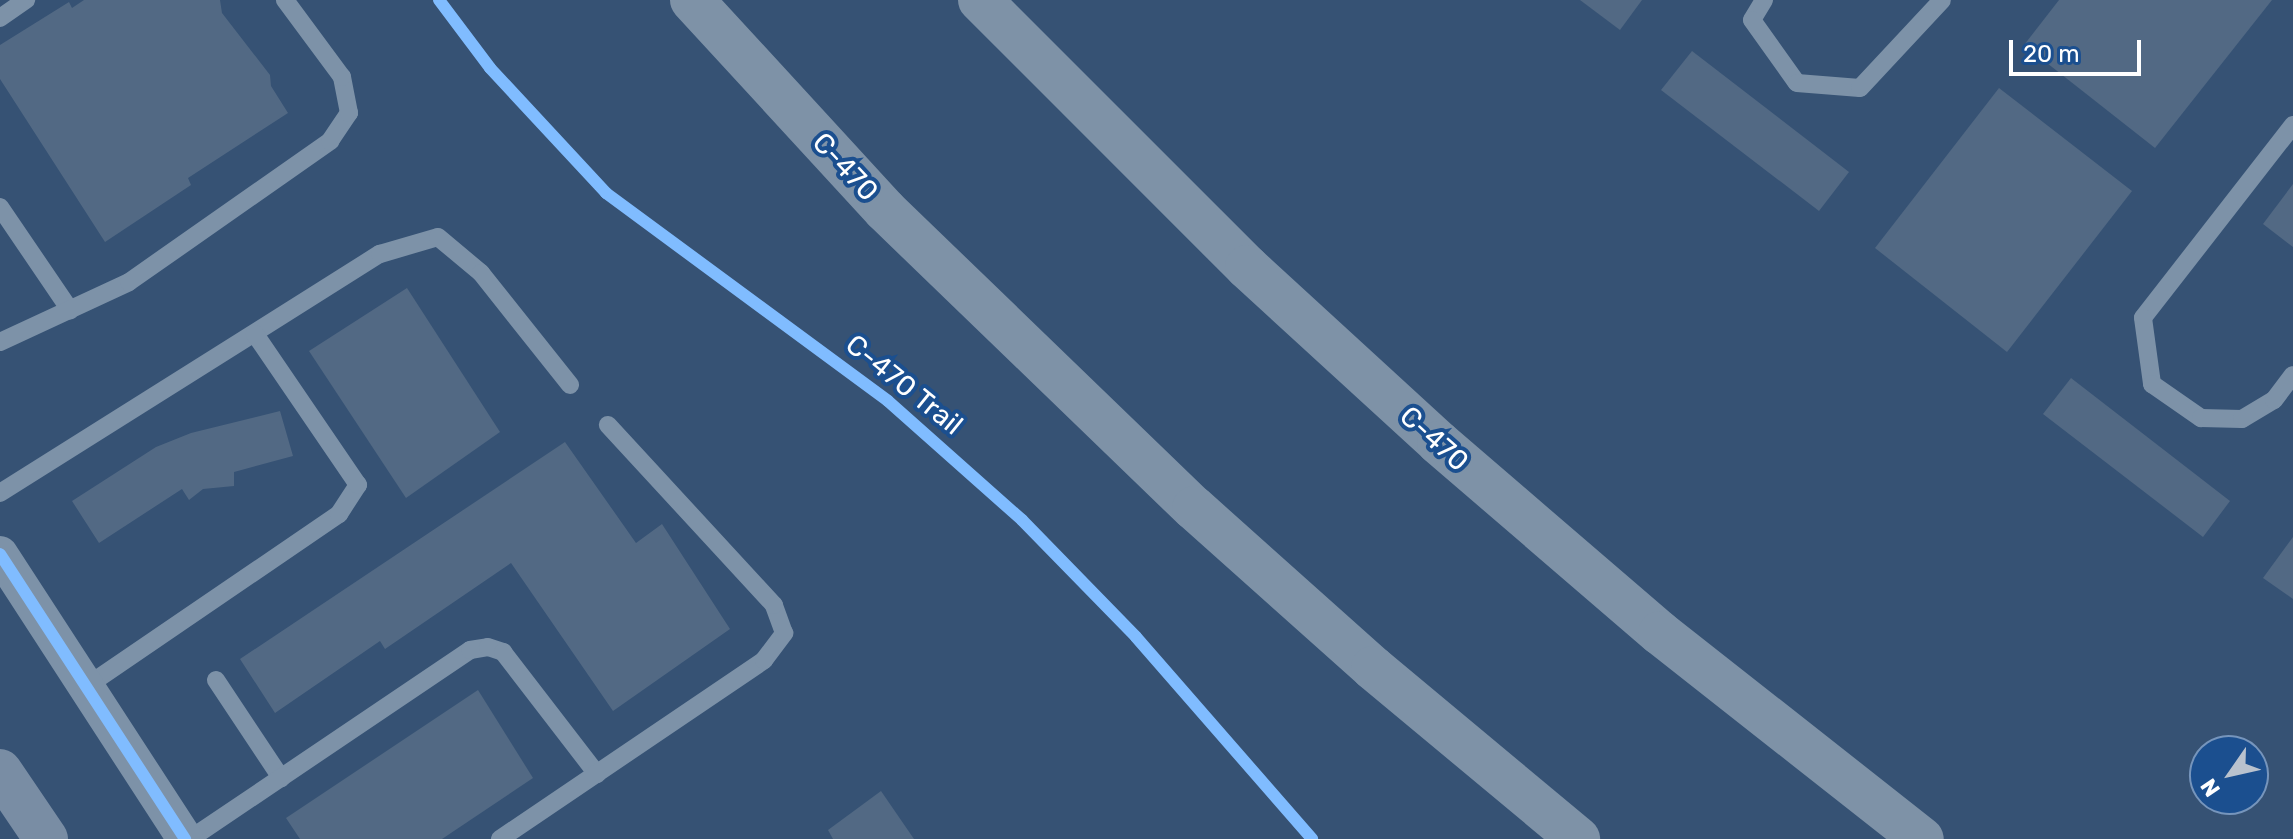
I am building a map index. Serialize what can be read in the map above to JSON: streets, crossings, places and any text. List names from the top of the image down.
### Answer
{
  "streets": {
    "highway": ["C-470"],
    "cycle path": ["C-470 Trail"]
  },
  "scale_bar": "20 m",
  "north": "bottom left"
}
